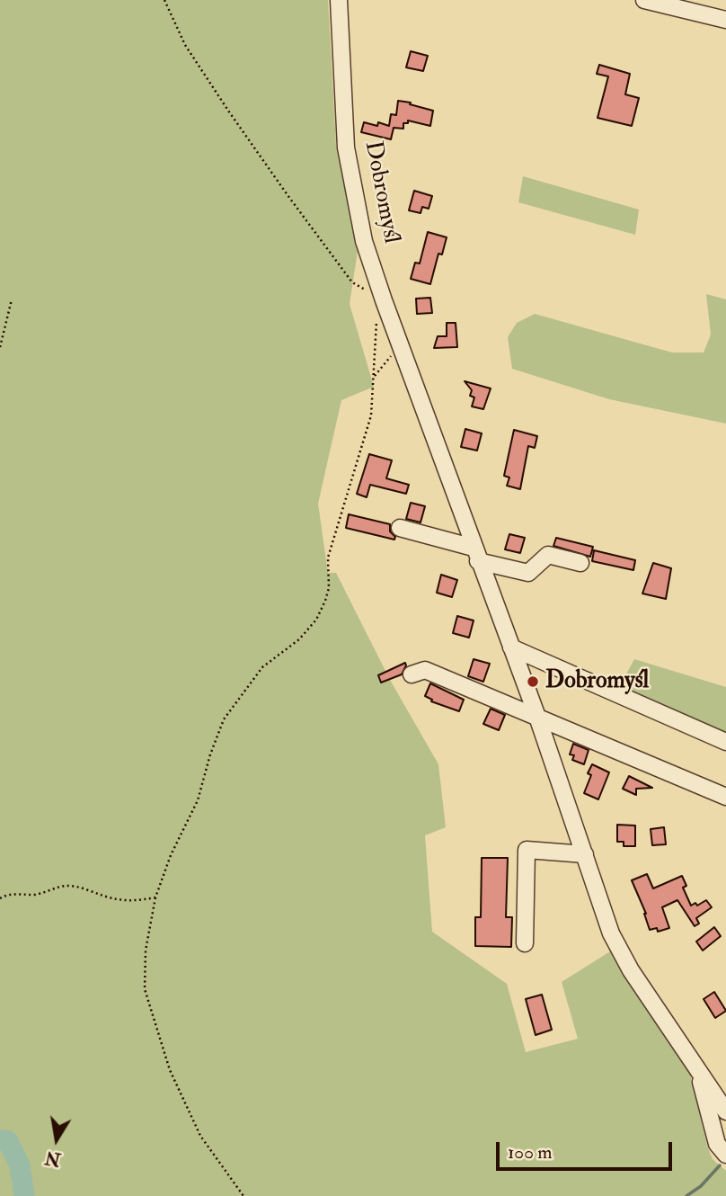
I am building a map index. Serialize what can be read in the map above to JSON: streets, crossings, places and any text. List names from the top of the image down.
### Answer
{
  "streets": {
    "street": ["Dobromyśl"]
  },
  "places": ["Dobromyśl"],
  "scale_bar": "100 m",
  "north": "bottom"
}
